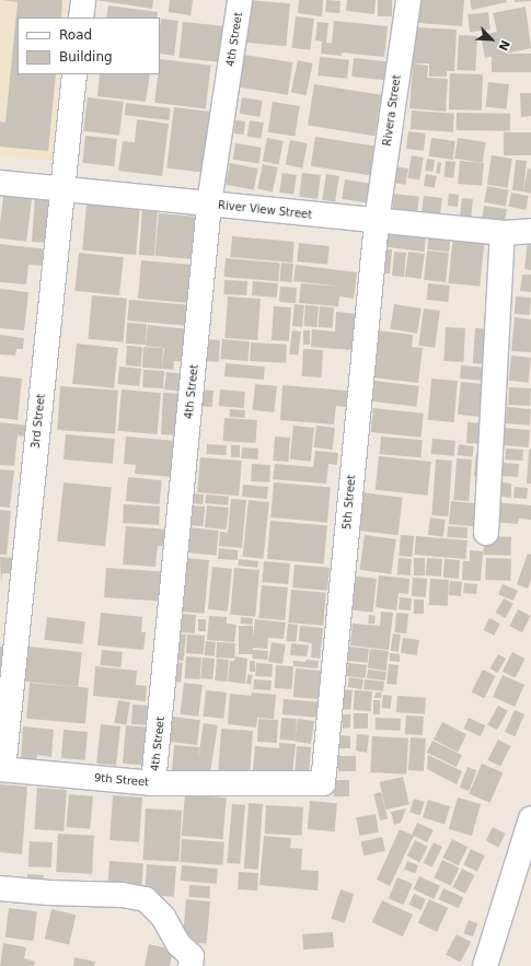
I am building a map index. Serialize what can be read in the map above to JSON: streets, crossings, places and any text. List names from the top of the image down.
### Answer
{
  "streets": {
    "street": [
      "4th Street",
      "Rivera Street",
      "River View Street",
      "3rd Street",
      "5th Street",
      "9th Street"
    ]
  },
  "crossings": [
    ["4th Street", "River View Street"],
    ["4th Street", "9th Street"],
    ["Rivera Street", "River View Street"],
    ["Rivera Street", "5th Street"],
    ["River View Street", "3rd Street"],
    ["River View Street", "5th Street"],
    ["3rd Street", "9th Street"],
    ["5th Street", "9th Street"]
  ],
  "legend": ["Road", "Building"],
  "north": "bottom right"
}
